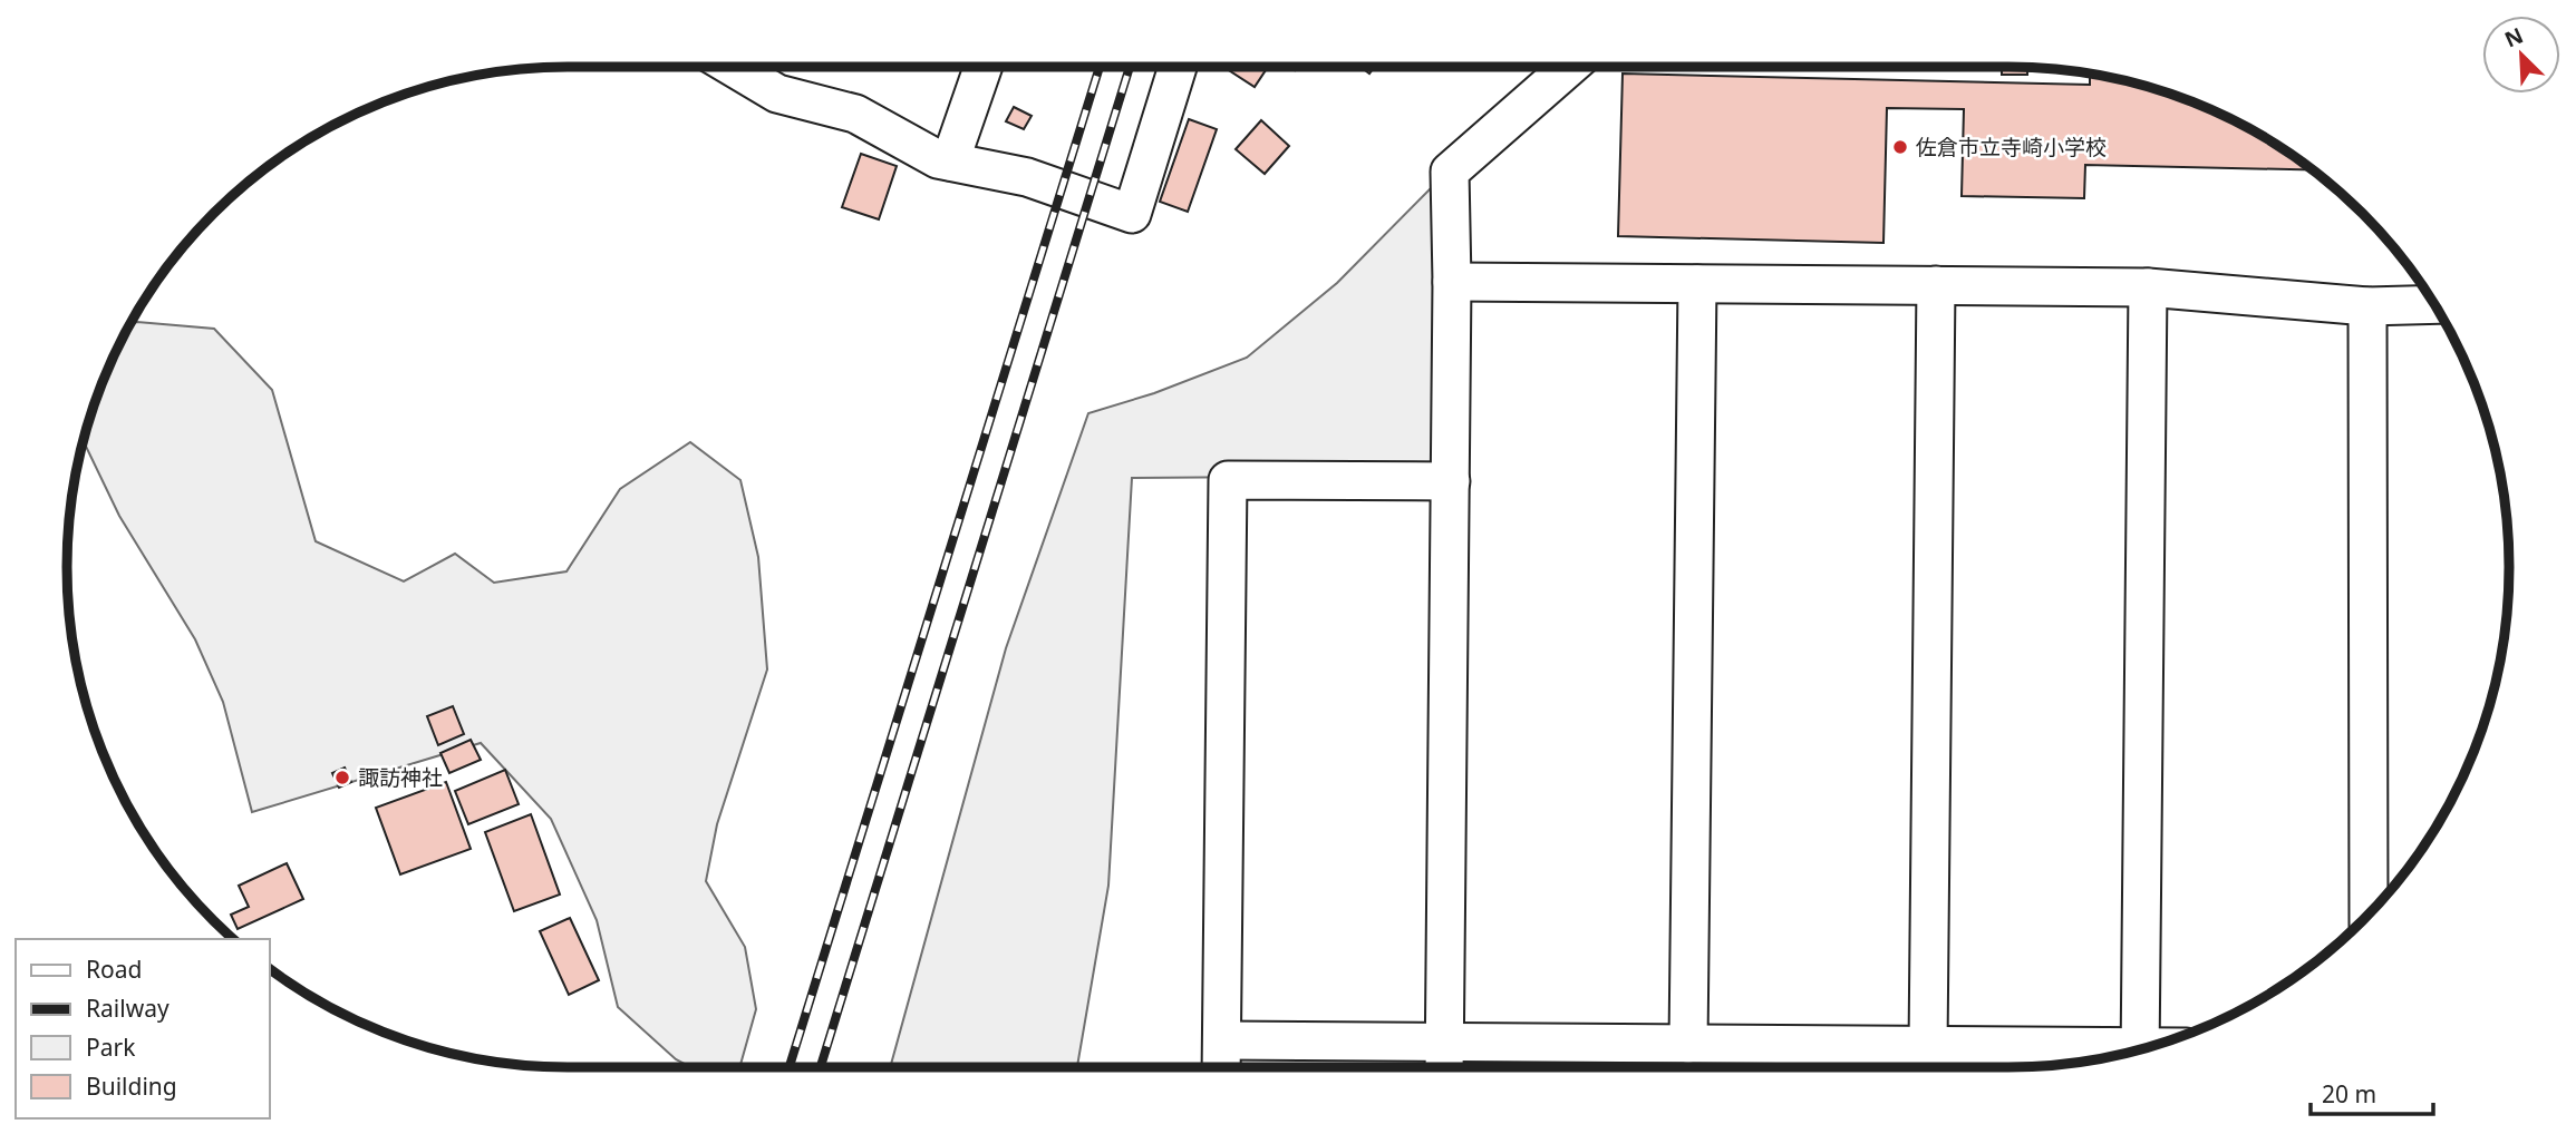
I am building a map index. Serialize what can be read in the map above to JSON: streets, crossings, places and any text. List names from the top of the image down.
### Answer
{
  "places": ["佐倉市立寺崎小学校", "諏訪神社"],
  "legend": [
    "Road",
    "Railway",
    "Park",
    "Building"
  ],
  "scale_bar": "20 m",
  "north": "top left"
}
